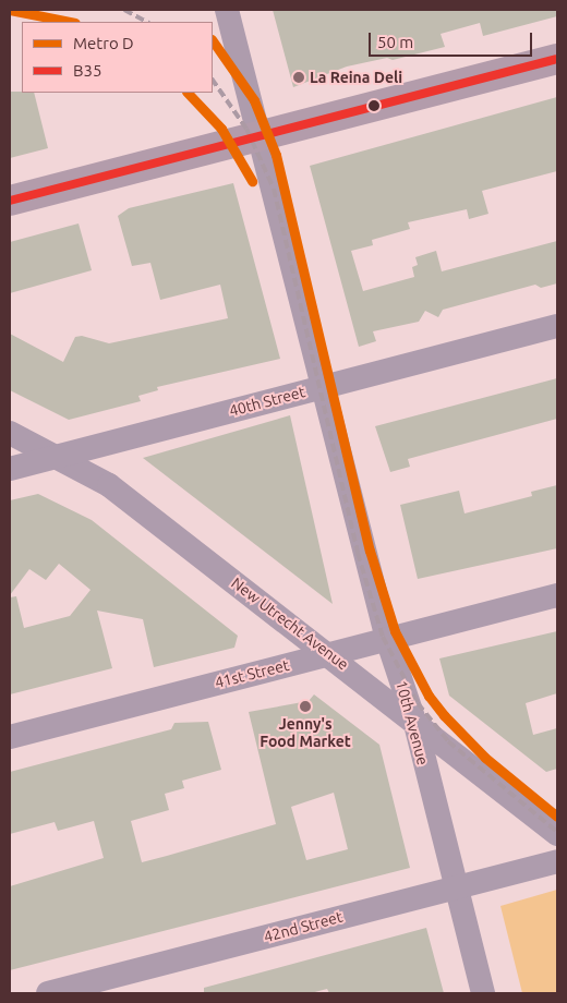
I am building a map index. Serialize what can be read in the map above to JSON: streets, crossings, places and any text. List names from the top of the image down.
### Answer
{
  "streets": {
    "street": [
      "40th Street",
      "New Utrecht Avenue",
      "41st Street",
      "10th Avenue",
      "42nd Street"
    ]
  },
  "crossings": [
    ["40th Street", "New Utrecht Avenue"],
    ["40th Street", "10th Avenue"],
    ["New Utrecht Avenue", "41st Street"],
    ["New Utrecht Avenue", "10th Avenue"],
    ["41st Street", "10th Avenue"],
    ["10th Avenue", "42nd Street"]
  ],
  "places": ["La Reina Deli", "Jenny's Food Market"],
  "lines": ["metro line D", "transit line B35"],
  "legend": ["Metro D", "B35"],
  "scale_bar": "50 m"
}
